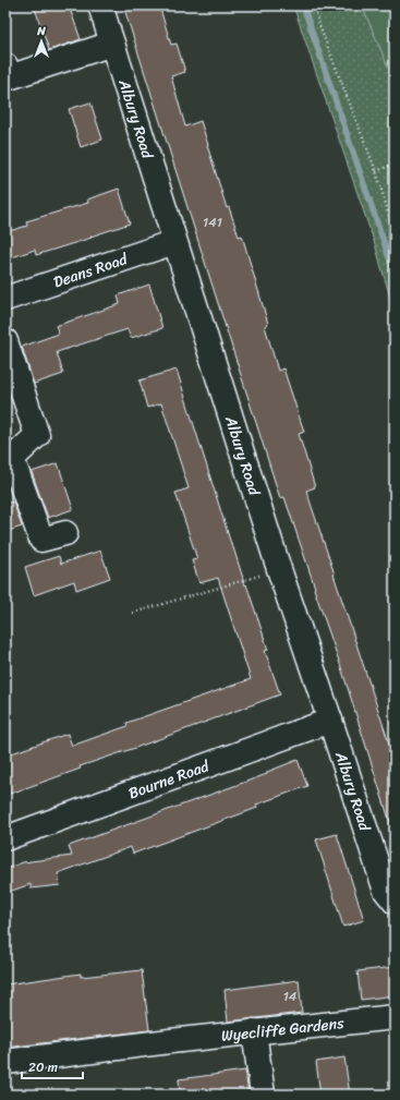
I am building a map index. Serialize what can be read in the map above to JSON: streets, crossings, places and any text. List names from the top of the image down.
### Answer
{
  "streets": {
    "street": [
      "Albury Road",
      "Deans Road",
      "Bourne Road",
      "Wyecliffe Gardens"
    ]
  },
  "crossings": [
    ["Albury Road", "Deans Road"],
    ["Albury Road", "Bourne Road"]
  ],
  "house_numbers": ["141", "14"],
  "scale_bar": "20 m",
  "north": "top"
}
